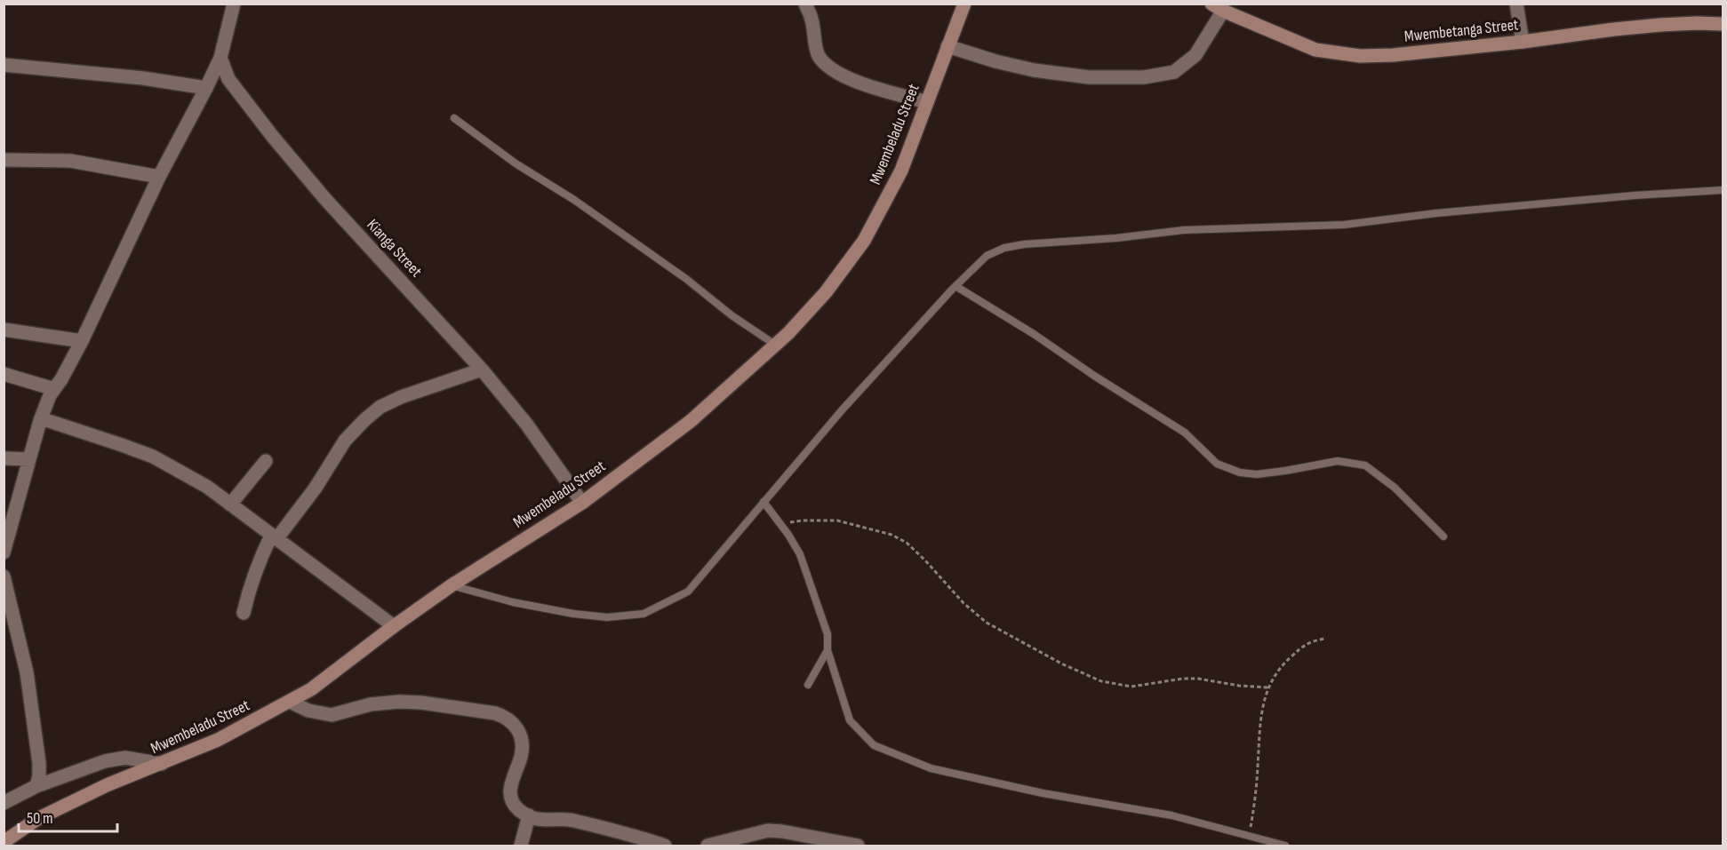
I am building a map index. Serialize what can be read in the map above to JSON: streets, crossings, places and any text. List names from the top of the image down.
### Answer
{
  "streets": {
    "street": ["Mwembetanga Street", "Mwembeladu Street", "Kianga Street"]
  },
  "crossings": [
    ["Mwembeladu Street", "Kianga Street"]
  ],
  "scale_bar": "50 m"
}
